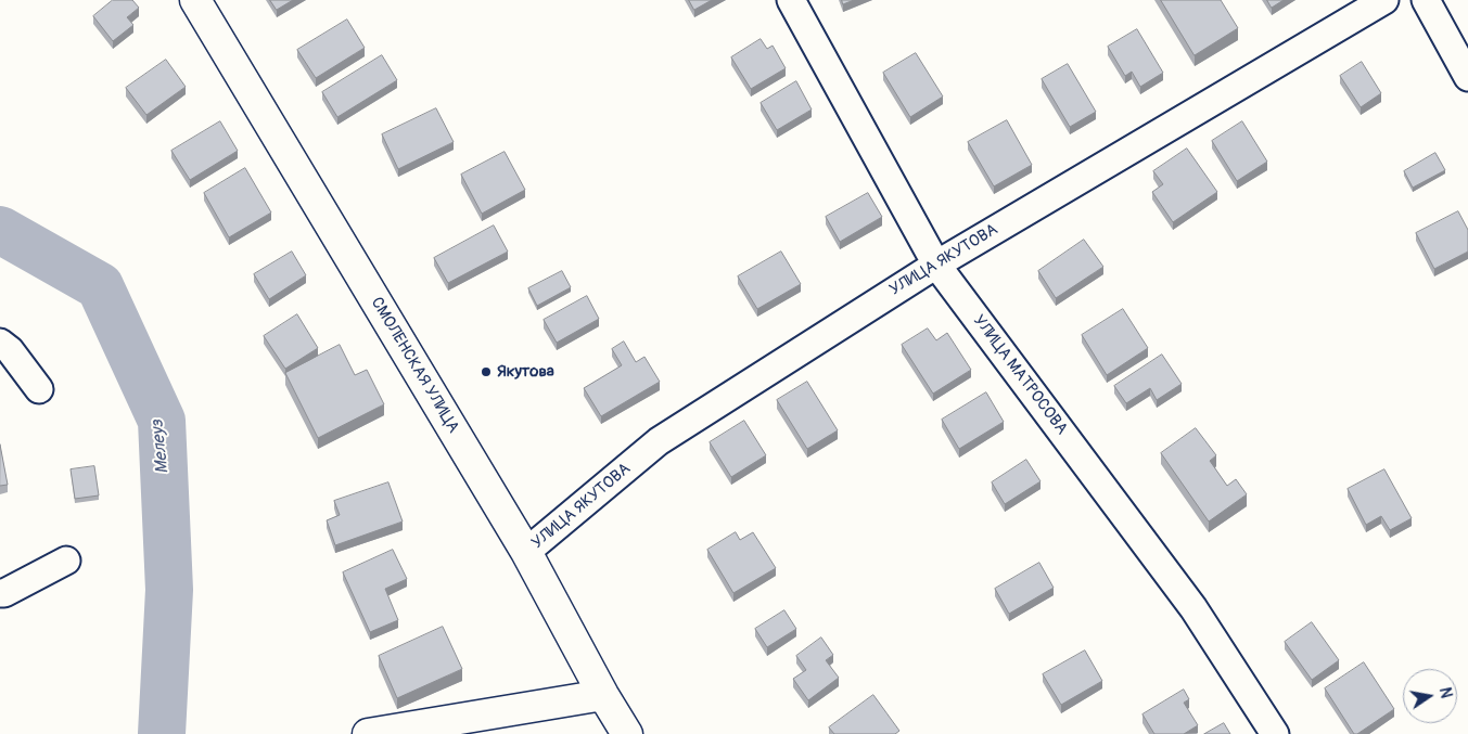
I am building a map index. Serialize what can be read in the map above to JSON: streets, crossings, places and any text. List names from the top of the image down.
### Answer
{
  "streets": {
    "main road": ["СМОЛЕНСКАЯ УЛИЦА"],
    "street": ["УЛИЦА ЯКУТОВА", "УЛИЦА МАТРОСОВА"]
  },
  "crossings": [
    ["УЛИЦА ЯКУТОВА", "СМОЛЕНСКАЯ УЛИЦА"],
    ["УЛИЦА ЯКУТОВА", "УЛИЦА МАТРОСОВА"]
  ],
  "water": ["Мелеуз"],
  "places": ["Якутова"],
  "north": "right"
}
